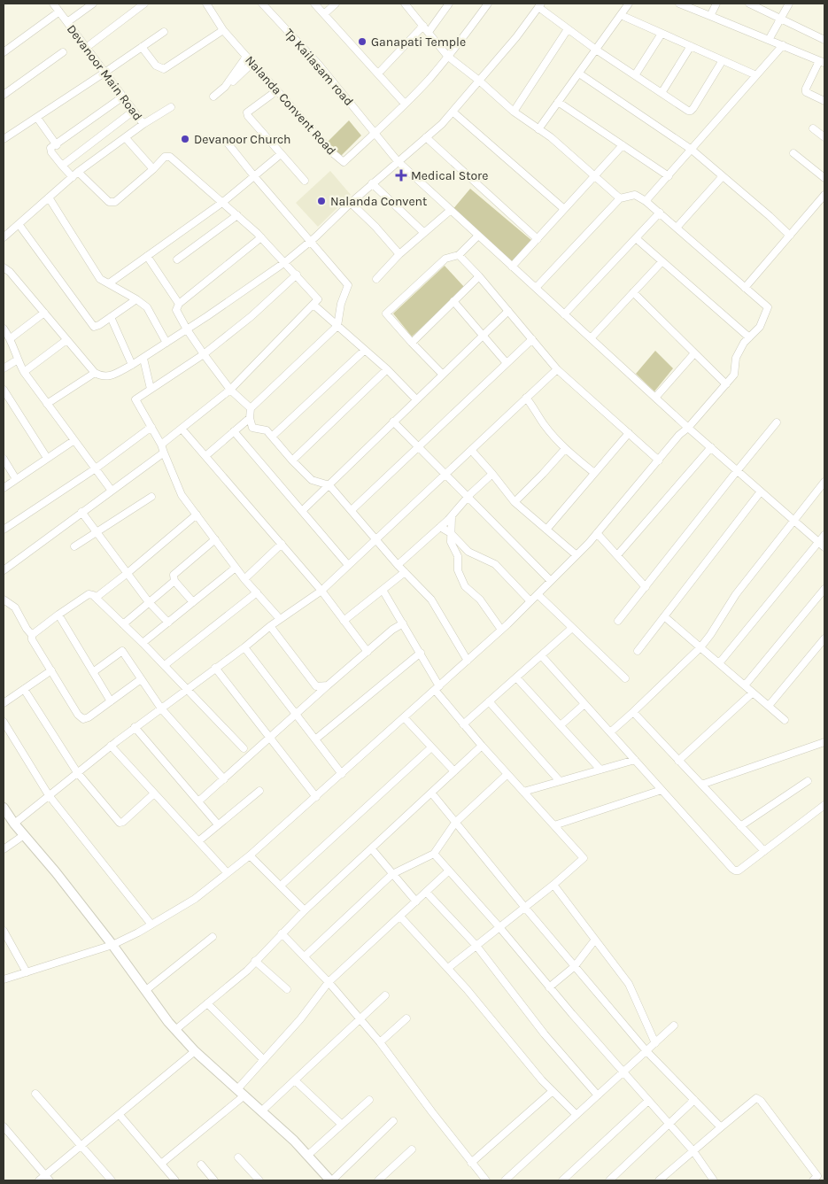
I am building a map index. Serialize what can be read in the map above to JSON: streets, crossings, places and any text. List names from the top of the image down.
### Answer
{
  "streets": {
    "street": ["Tp Kailasam road", "Devanoor Main Road", "Nalanda Convent Road"]
  },
  "crossings": [
    ["Tp Kailasam road", "Nalanda Convent Road"]
  ],
  "places": {
    "other": ["Ganapati Temple", "Devanoor Church", "Nalanda Convent"],
    "health": ["Medical Store"]
  }
}
